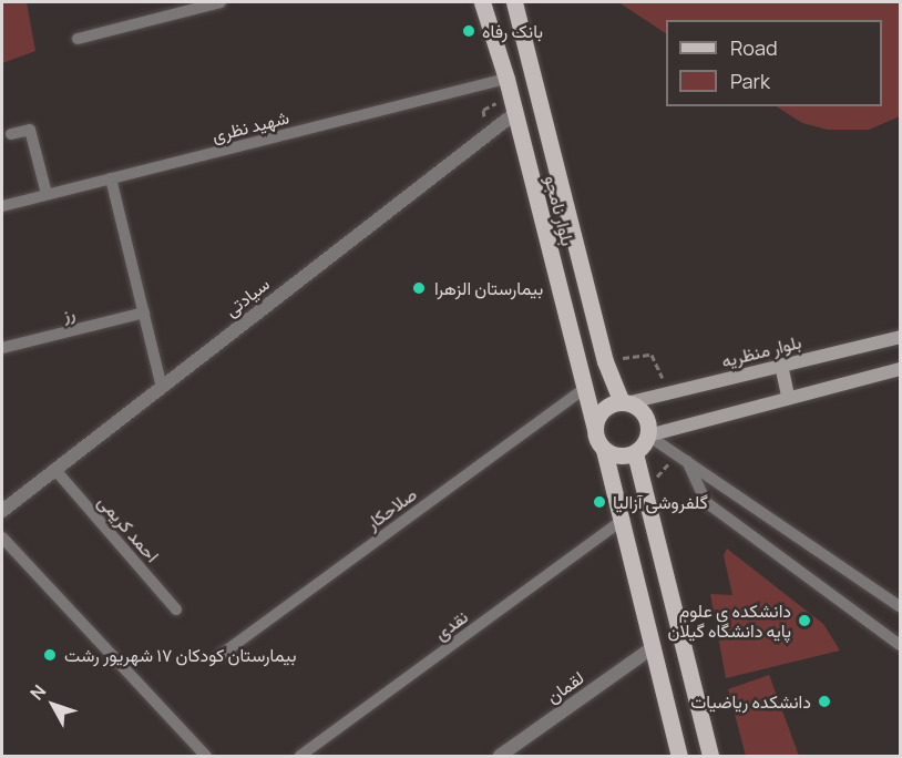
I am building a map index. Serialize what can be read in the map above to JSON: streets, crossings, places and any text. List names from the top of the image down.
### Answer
{
  "streets": {
    "main road": ["بلوار نامجو", "بلوار منظریه"],
    "street": ["سیادتی", "لقمان"],
    "lane": [
      "شهید نظری",
      "رز",
      "صلاحکار",
      "احمد کریمی",
      "نقدی"
    ]
  },
  "crossings": [
    ["شهید نظری", "بلوار نامجو"],
    ["بلوار نامجو", "سیادتی"],
    ["بلوار نامجو", "بلوار منظریه"],
    ["بلوار نامجو", "صلاحکار"],
    ["سیادتی", "احمد کریمی"]
  ],
  "places": [
    "بانک رفاه",
    "بیمارستان الزهرا",
    "گلفروشی آزالیا",
    "دانشکده ی علوم پایه دانشگاه گیلان",
    "بیمارستان کودکان ۱۷ شهریور رشت",
    "دانشکده ریاضیات"
  ],
  "legend": ["Road", "Park"],
  "north": "top left"
}
